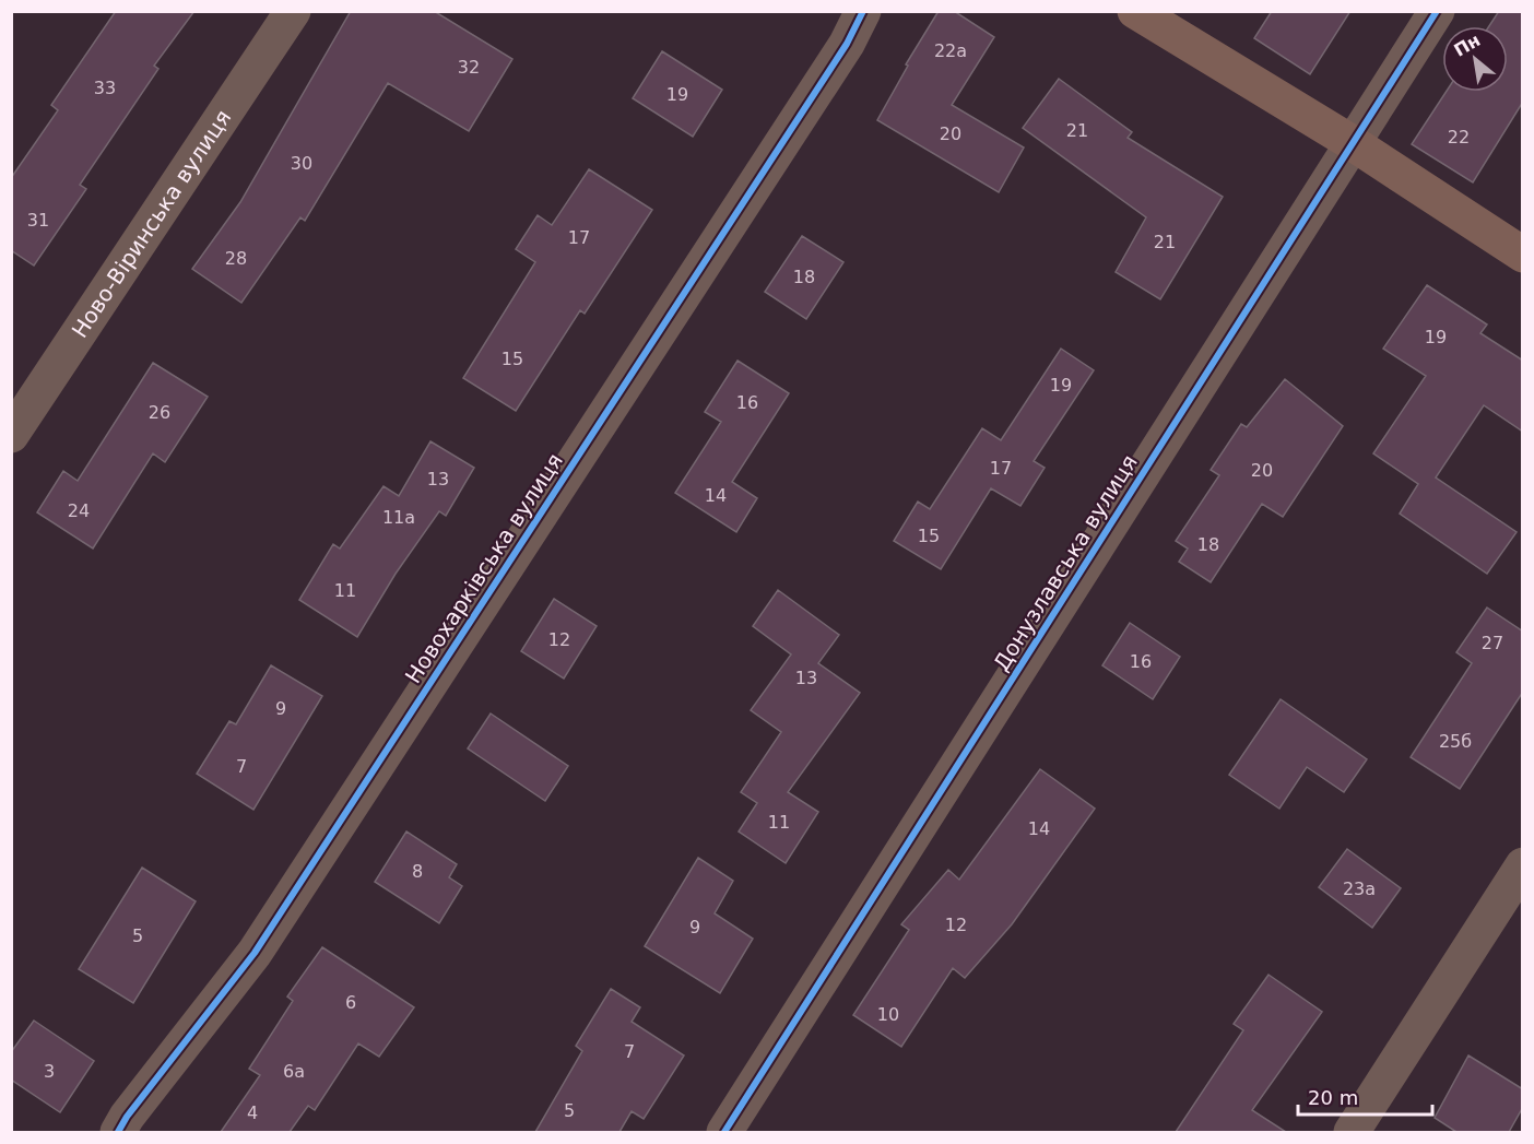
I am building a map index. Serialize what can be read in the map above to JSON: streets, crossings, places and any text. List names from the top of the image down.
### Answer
{
  "streets": {
    "street": ["Ново-Віринська вулиця", "Донузлавська вулиця", "Новохарківська вулиця"]
  },
  "house_numbers": [
    "22а",
    "32",
    "33",
    "19",
    "21",
    "20",
    "22",
    "30",
    "31",
    "17",
    "21",
    "28",
    "18",
    "19",
    "15",
    "19",
    "16",
    "26",
    "17",
    "20",
    "13",
    "14",
    "24",
    "11а",
    "15",
    "18",
    "11",
    "12",
    "27",
    "16",
    "13",
    "9",
    "25б",
    "7",
    "11",
    "14",
    "8",
    "23а",
    "12",
    "9",
    "5",
    "6",
    "10",
    "7",
    "3",
    "6а",
    "5",
    "4"
  ],
  "scale_bar": "20 m",
  "north": "top left"
}
